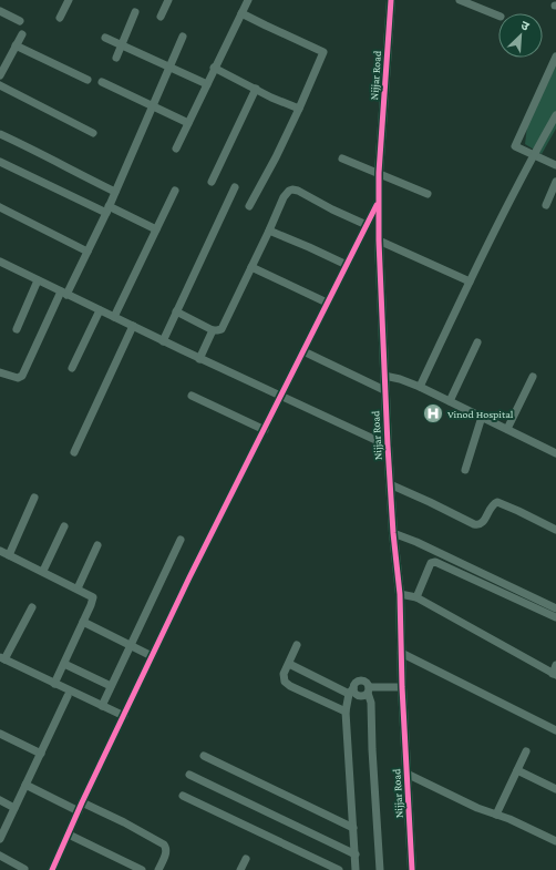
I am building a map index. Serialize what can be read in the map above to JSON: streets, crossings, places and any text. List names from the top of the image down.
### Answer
{
  "streets": {
    "street": ["Nijjar Road"]
  },
  "places": {
    "hospital": ["Vinod Hospital"]
  },
  "north": "top right"
}
